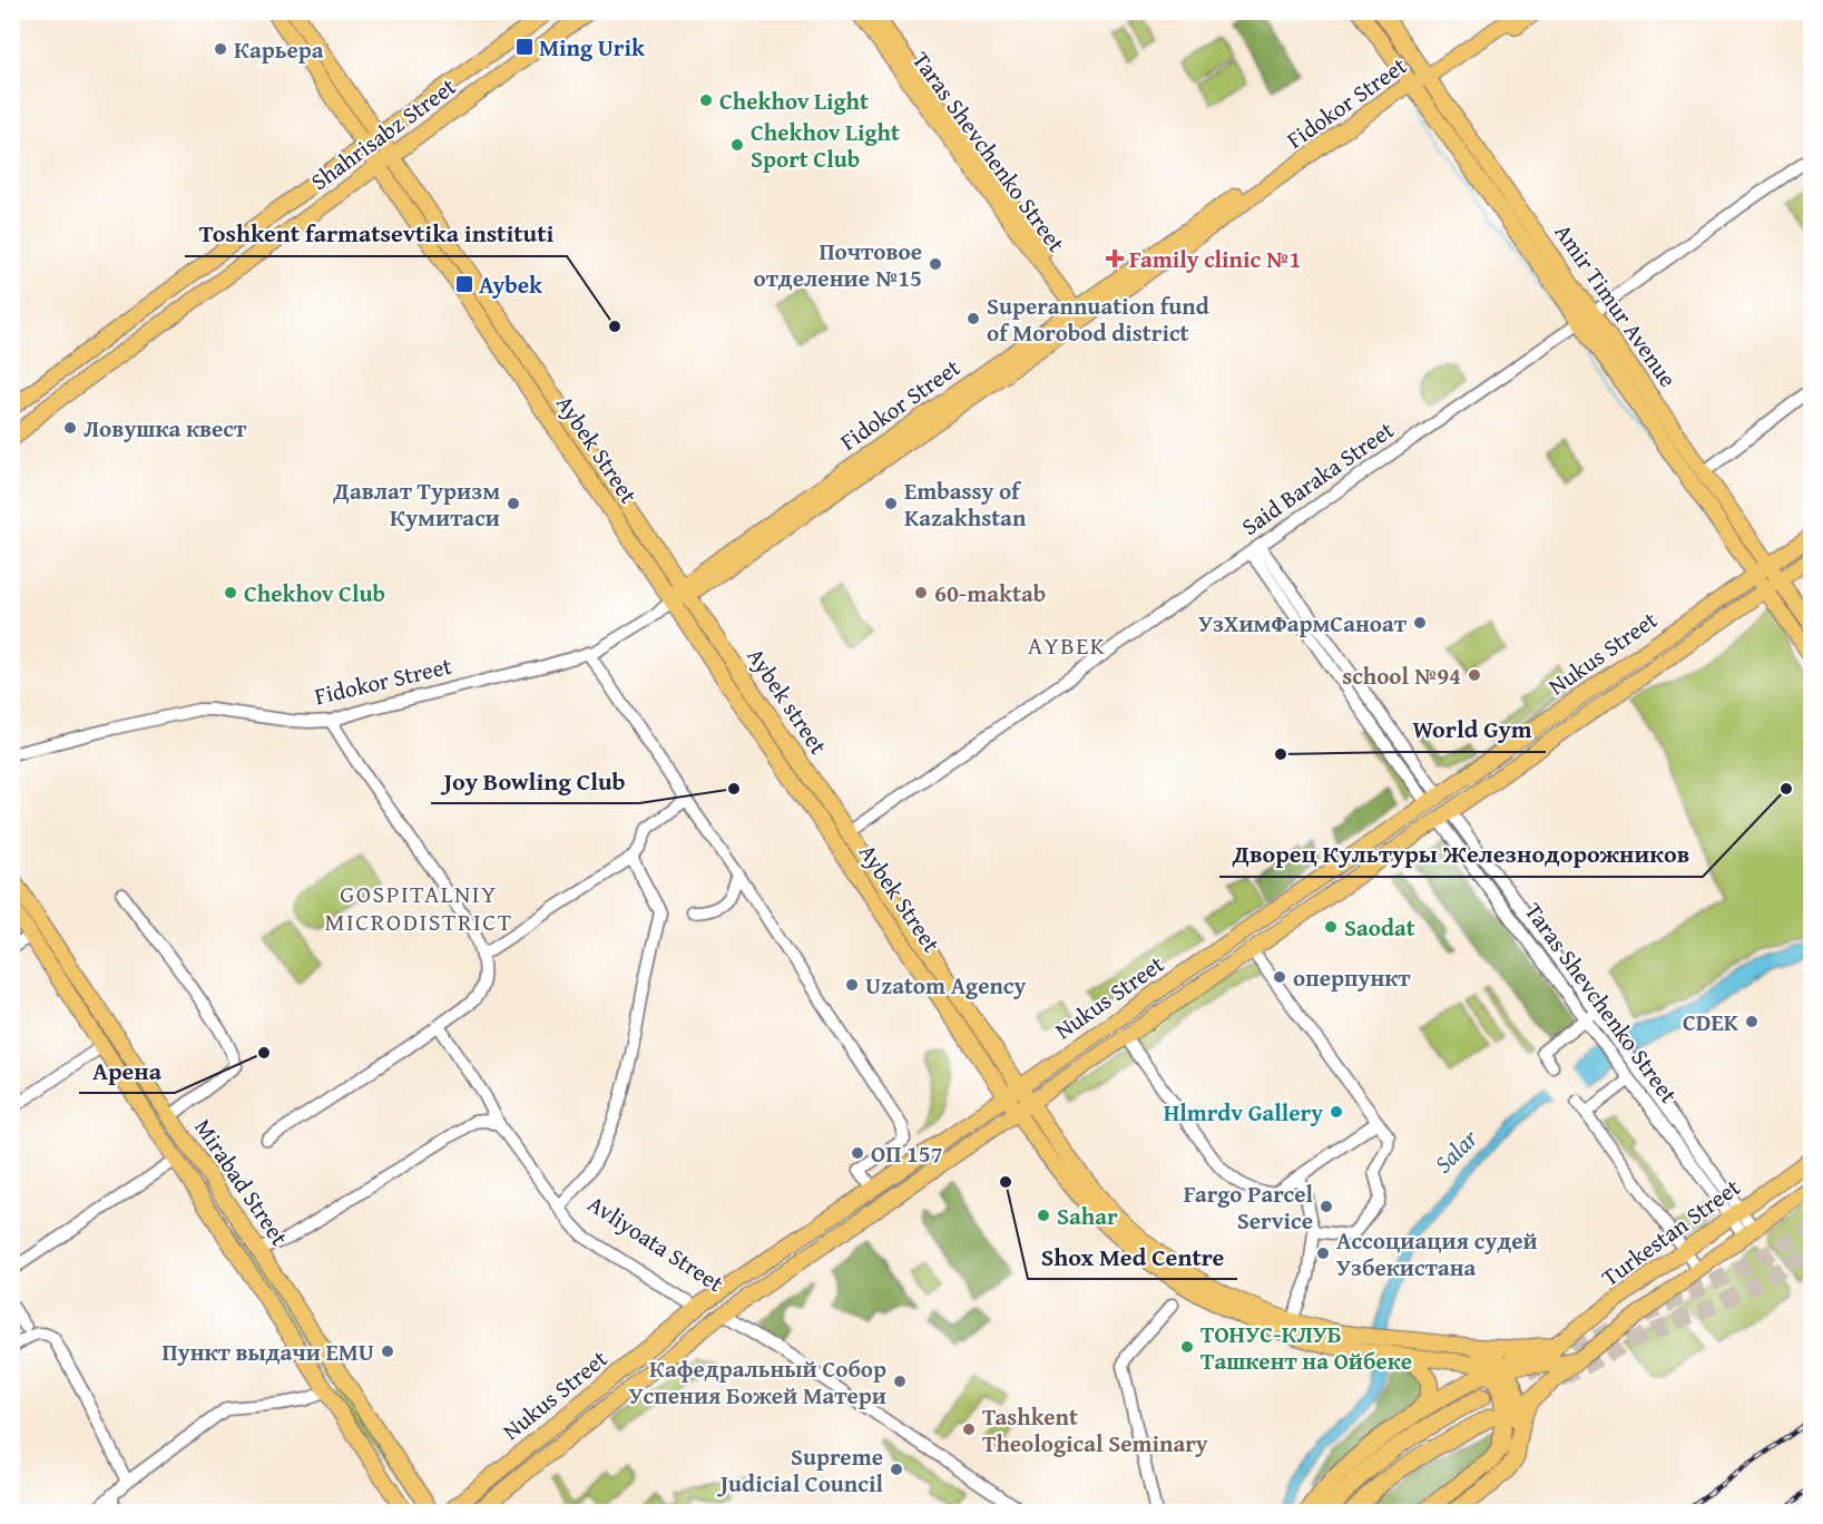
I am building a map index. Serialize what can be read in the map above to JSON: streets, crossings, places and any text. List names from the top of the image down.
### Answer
{
  "streets": {
    "main road": [
      "Fidokor Street",
      "Shahrisabz Street",
      "Taras Shevchenko Street",
      "Amir Timur Avenue",
      "Aybek Street",
      "Nukus Street",
      "Aybek street",
      "Mirabad Street",
      "Turkestan Street",
      "Avliyoata Street"
    ],
    "street": ["Said Baraka Street"]
  },
  "crossings": [
    ["Fidokor Street", "Taras Shevchenko Street"],
    ["Fidokor Street", "Amir Timur Avenue"],
    ["Fidokor Street", "Aybek Street"],
    ["Fidokor Street", "Aybek street"],
    ["Shahrisabz Street", "Aybek Street"],
    ["Taras Shevchenko Street", "Said Baraka Street"],
    ["Taras Shevchenko Street", "Nukus Street"],
    ["Taras Shevchenko Street", "Turkestan Street"],
    ["Amir Timur Avenue", "Said Baraka Street"],
    ["Amir Timur Avenue", "Nukus Street"],
    ["Aybek Street", "Said Baraka Street"],
    ["Aybek Street", "Nukus Street"],
    ["Aybek Street", "Aybek street"],
    ["Aybek Street", "Turkestan Street"],
    ["Said Baraka Street", "Aybek street"],
    ["Nukus Street", "Avliyoata Street"]
  ],
  "districts": ["АYBEK", "GOSPITALNIY MICRODISTRICT"],
  "water": ["Salar"],
  "places": {
    "transit": ["Ming Urik", "Aybek"],
    "other": [
      "Карьера",
      "Chekhov Light",
      "Chekhov Light Sport Club",
      "Почтовое отделение №15",
      "Superannuation fund of Morobod district",
      "Toshkent farmatsevtika instituti",
      "Ловушка квест",
      "Давлат Туризм Кумитаси",
      "Embassy of Kazakhstan",
      "Chekhov Club",
      "60-maktab",
      "УзХимФармСаноат",
      "school №94",
      "World Gym",
      "Joy Bowling Club",
      "Дворец Культуры Железнодорожников",
      "Saodat",
      "оперпункт",
      "Uzatom Agency",
      "CDEK",
      "Арена",
      "Hlmrdv Gallery",
      "ОП 157",
      "Shox Med Centre",
      "Fargo Parcel Service",
      "Sahar",
      "Ассоциация судей Узбекистана",
      "ТОНУС-КЛУБ Ташкент на Ойбеке",
      "Пункт выдачи EMU",
      "Кафедральный Собор Успения Божeй Матери",
      "Tashkent Theological Seminary",
      "Supreme Judicial Council"
    ],
    "health": ["Family clinic №1"]
  }
}
